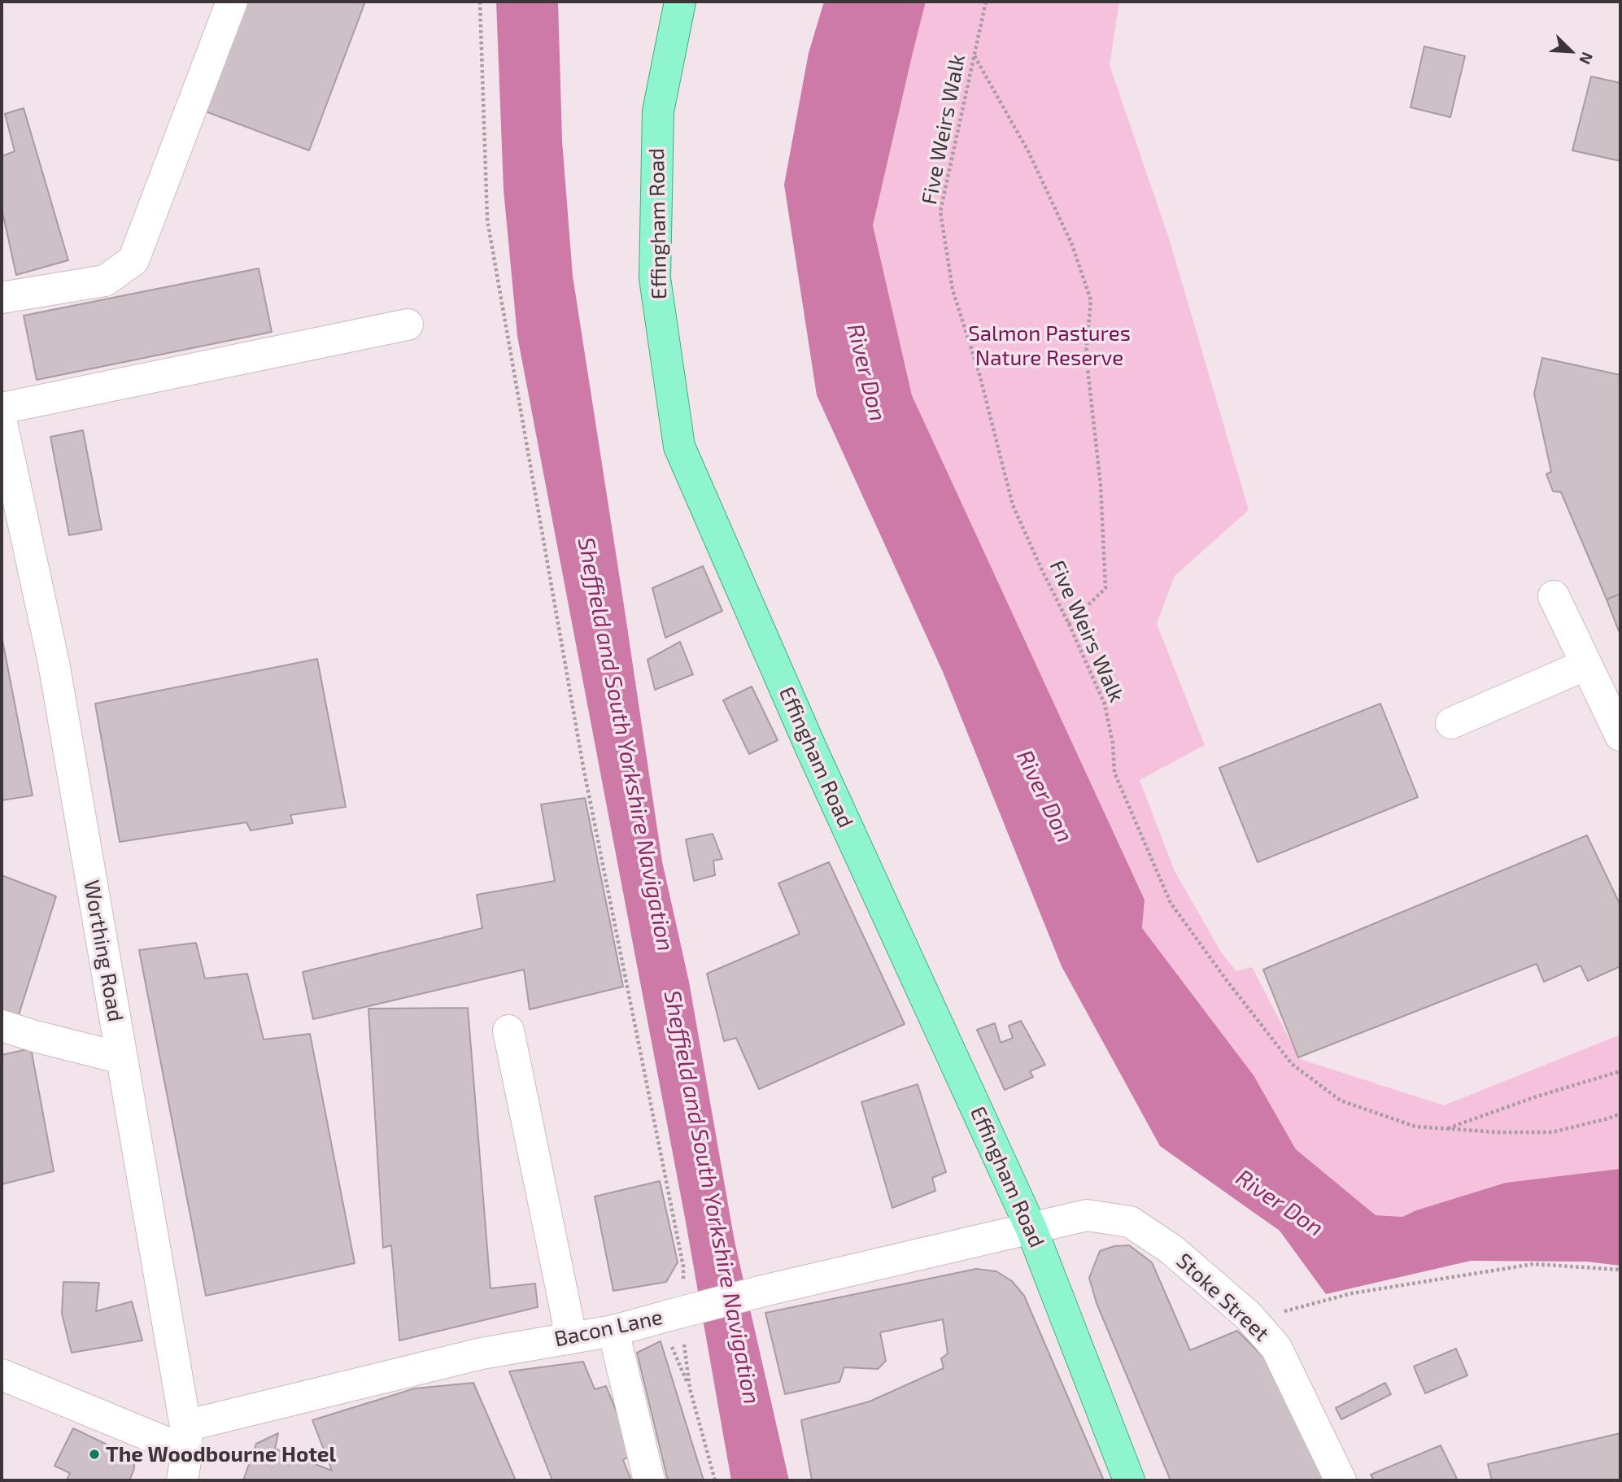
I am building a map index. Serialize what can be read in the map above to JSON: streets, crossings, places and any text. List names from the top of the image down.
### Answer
{
  "streets": {
    "main road": ["Effingham Road"],
    "street": ["Worthing Road", "Stoke Street", "Bacon Lane"],
    "path": ["Five Weirs Walk"]
  },
  "crossings": [
    ["Effingham Road", "Stoke Street"],
    ["Effingham Road", "Bacon Lane"],
    ["Worthing Road", "Bacon Lane"],
    ["Stoke Street", "Bacon Lane"]
  ],
  "water": ["River Don", "Sheffield and South Yorkshire Navigation"],
  "parks": ["Salmon Pastures Nature Reserve"],
  "places": ["The Woodbourne Hotel"],
  "north": "bottom right"
}
